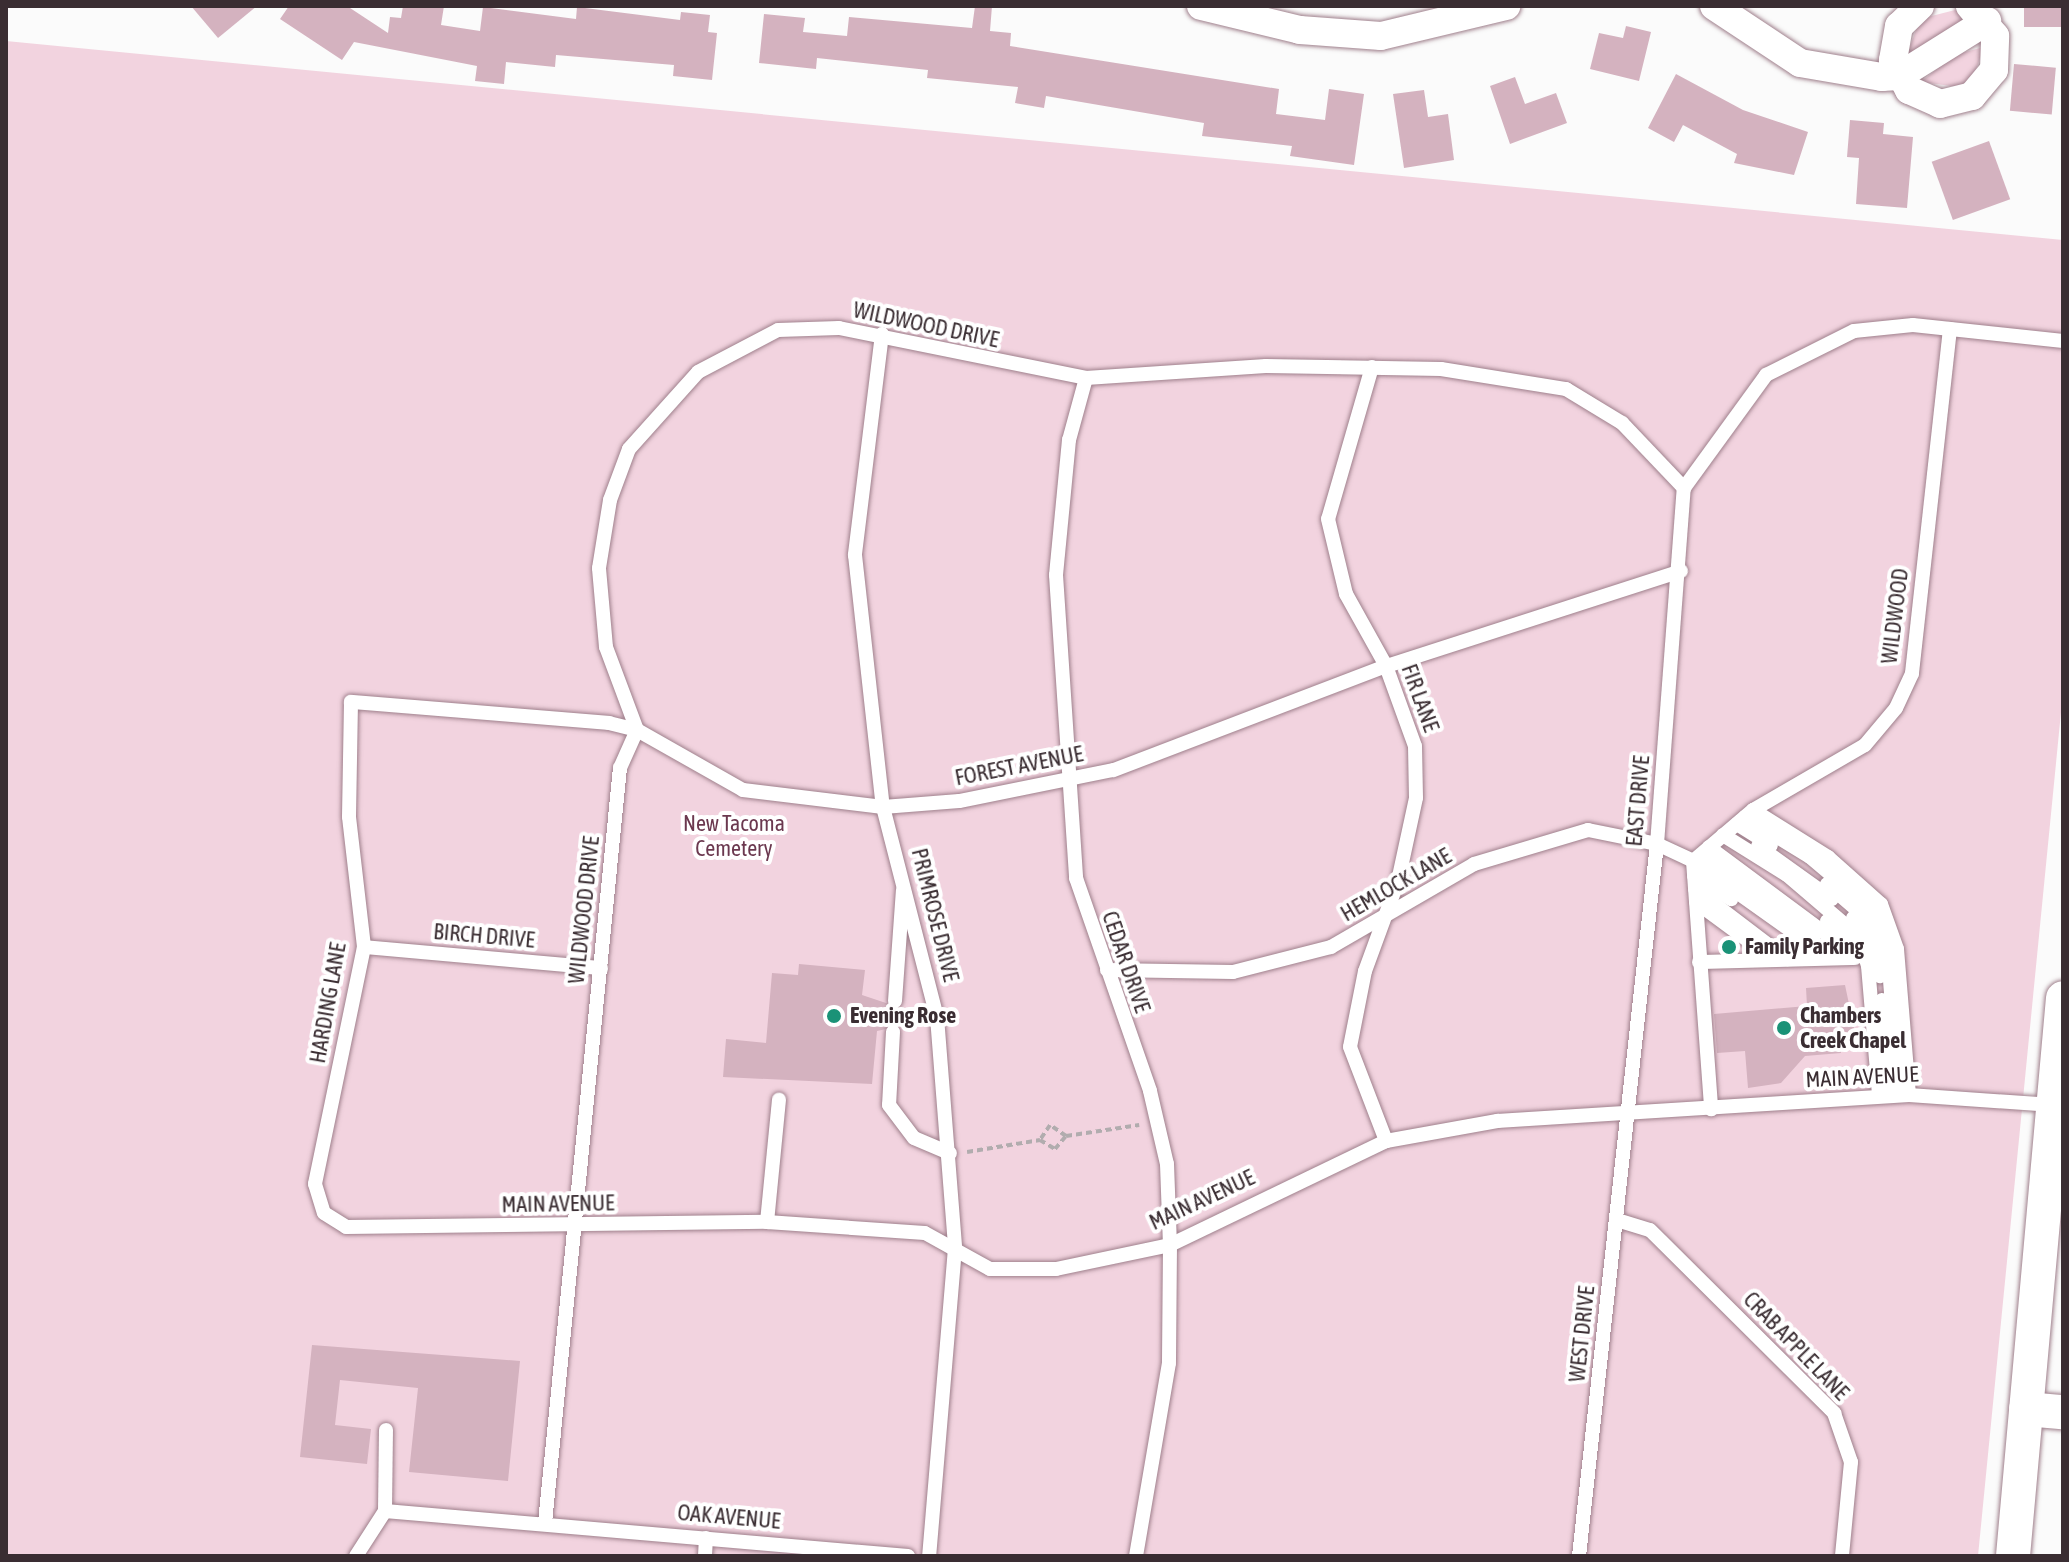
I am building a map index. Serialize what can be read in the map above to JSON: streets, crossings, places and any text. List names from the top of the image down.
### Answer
{
  "streets": {
    "lane": [
      "WILDWOOD DRIVE",
      "WILDWOOD",
      "FIR LANE",
      "FOREST AVENUE",
      "EAST DRIVE",
      "HEMLOCK LANE",
      "PRIMROSE DRIVE",
      "BIRCH DRIVE",
      "CEDAR DRIVE",
      "HARDING LANE",
      "MAIN AVENUE",
      "WEST DRIVE",
      "CRAB APPLE LANE",
      "OAK AVENUE"
    ]
  },
  "crossings": [
    ["WILDWOOD DRIVE", "FIR LANE"],
    ["WILDWOOD DRIVE", "FOREST AVENUE"],
    ["WILDWOOD DRIVE", "EAST DRIVE"],
    ["WILDWOOD DRIVE", "PRIMROSE DRIVE"],
    ["WILDWOOD DRIVE", "BIRCH DRIVE"],
    ["WILDWOOD DRIVE", "CEDAR DRIVE"],
    ["WILDWOOD DRIVE", "MAIN AVENUE"],
    ["WILDWOOD DRIVE", "OAK AVENUE"],
    ["FIR LANE", "FOREST AVENUE"],
    ["FIR LANE", "HEMLOCK LANE"],
    ["FIR LANE", "MAIN AVENUE"],
    ["FOREST AVENUE", "EAST DRIVE"],
    ["FOREST AVENUE", "PRIMROSE DRIVE"],
    ["FOREST AVENUE", "CEDAR DRIVE"],
    ["FOREST AVENUE", "HARDING LANE"],
    ["EAST DRIVE", "HEMLOCK LANE"],
    ["EAST DRIVE", "MAIN AVENUE"],
    ["EAST DRIVE", "WEST DRIVE"],
    ["HEMLOCK LANE", "CEDAR DRIVE"],
    ["PRIMROSE DRIVE", "MAIN AVENUE"],
    ["BIRCH DRIVE", "HARDING LANE"],
    ["CEDAR DRIVE", "MAIN AVENUE"],
    ["HARDING LANE", "MAIN AVENUE"],
    ["MAIN AVENUE", "WEST DRIVE"],
    ["WEST DRIVE", "CRAB APPLE LANE"]
  ],
  "parks": ["New Tacoma Cemetery"],
  "places": ["Family Parking", "Evening Rose", "Chambers Creek Chapel"]
}
